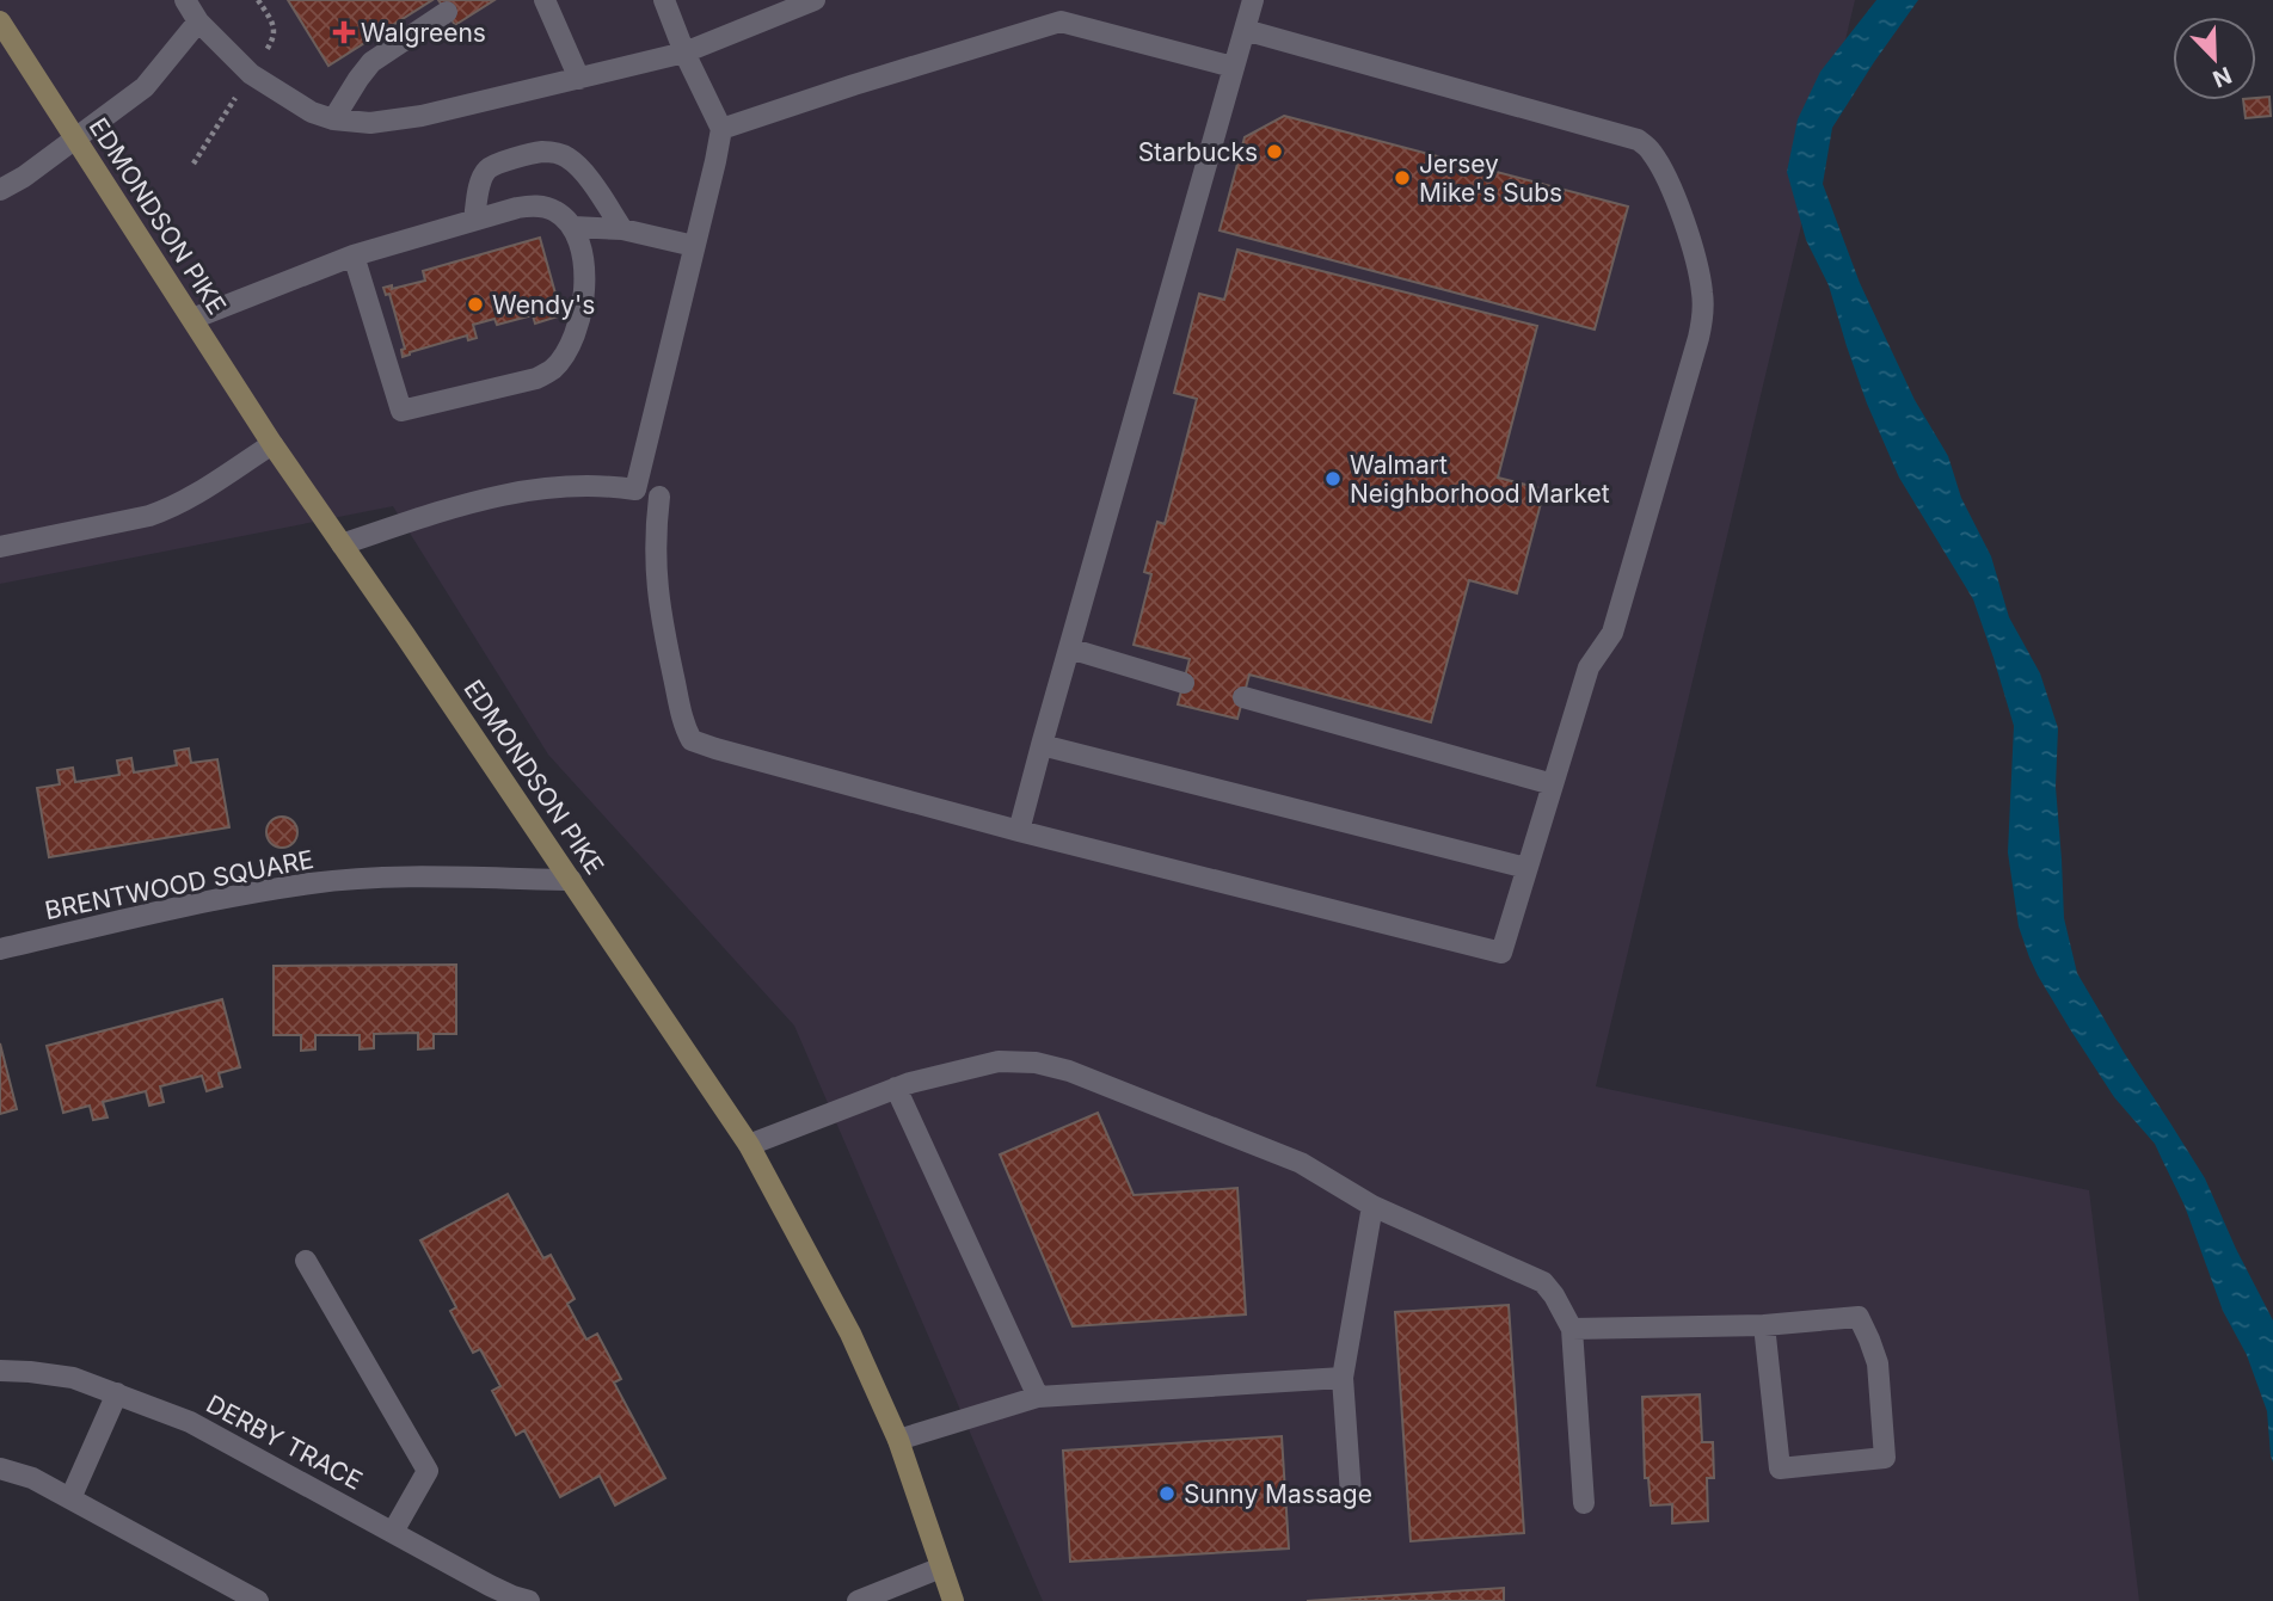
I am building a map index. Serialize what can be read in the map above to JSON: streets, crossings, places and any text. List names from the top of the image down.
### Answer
{
  "streets": {
    "main road": ["EDMONDSON PIKE"],
    "street": ["BRENTWOOD SQUARE", "DERBY TRACE"]
  },
  "crossings": [
    ["EDMONDSON PIKE", "BRENTWOOD SQUARE"]
  ],
  "places": {
    "health": ["Walgreens"],
    "other": [
      "Starbucks",
      "Jersey Mike's Subs",
      "Wendy's",
      "Walmart Neighborhood Market",
      "Sunny Massage"
    ]
  },
  "north": "bottom right"
}
